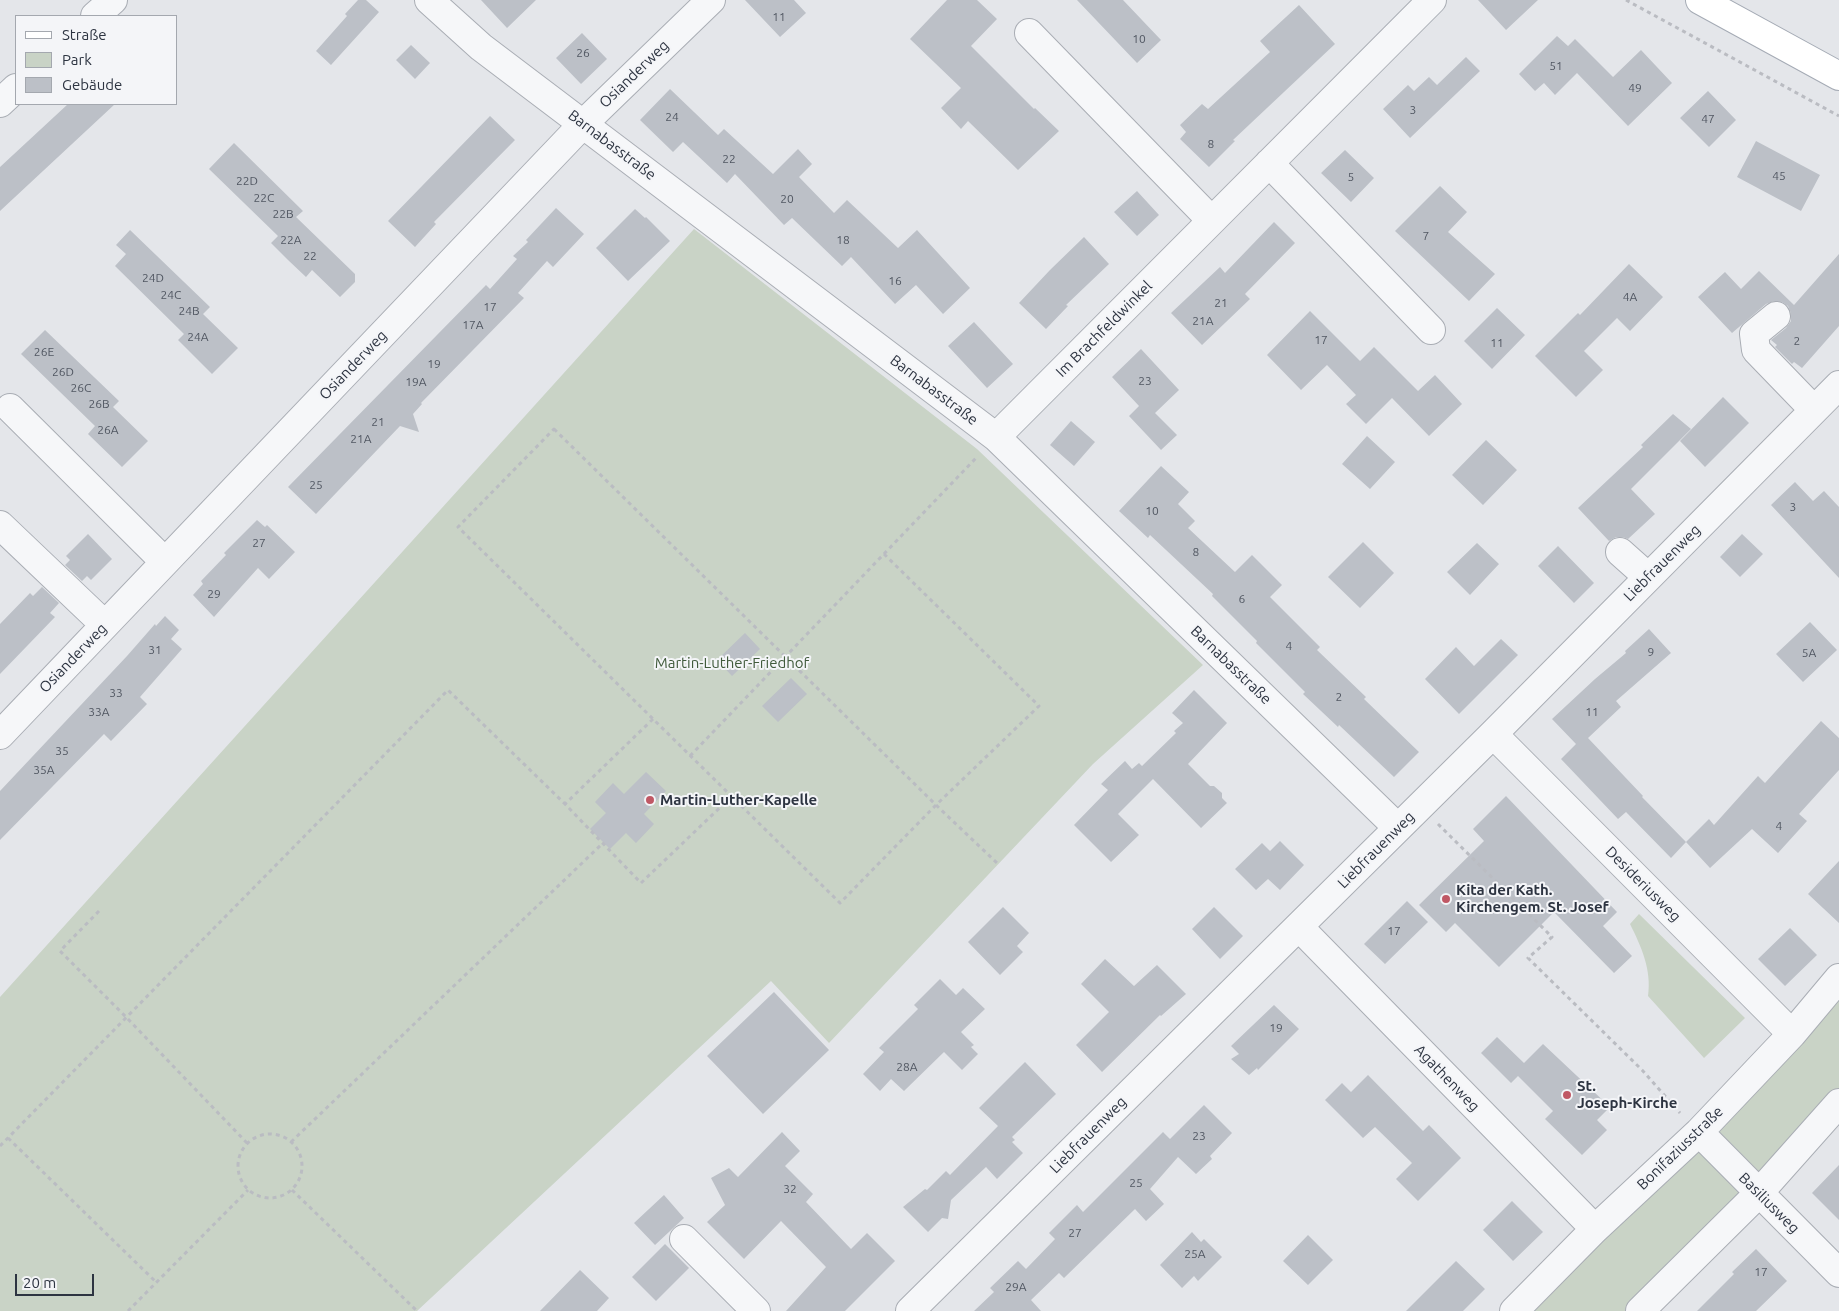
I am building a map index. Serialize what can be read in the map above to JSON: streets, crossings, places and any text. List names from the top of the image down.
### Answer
{
  "streets": {
    "street": [
      "Osianderweg",
      "Barnabasstraße",
      "Im Brachfeldwinkel",
      "Liebfrauenweg",
      "Desideriusweg",
      "Agathenweg",
      "Bonifaziusstraße",
      "Basiliusweg"
    ]
  },
  "crossings": [
    ["Osianderweg", "Barnabasstraße"],
    ["Barnabasstraße", "Im Brachfeldwinkel"],
    ["Barnabasstraße", "Liebfrauenweg"],
    ["Liebfrauenweg", "Desideriusweg"],
    ["Liebfrauenweg", "Agathenweg"],
    ["Desideriusweg", "Bonifaziusstraße"],
    ["Agathenweg", "Bonifaziusstraße"],
    ["Bonifaziusstraße", "Basiliusweg"]
  ],
  "parks": ["Martin-Luther-Friedhof"],
  "places": ["Martin-Luther-Kapelle", "Kita der Kath. Kirchengem. St. Josef", "St. Joseph-Kirche"],
  "house_numbers": [
    "11",
    "10",
    "26",
    "51",
    "49",
    "3",
    "24",
    "47",
    "8",
    "22",
    "45",
    "5",
    "22D",
    "22C",
    "20",
    "22B",
    "7",
    "22A",
    "18",
    "22",
    "24D",
    "16",
    "24C",
    "4A",
    "21",
    "17",
    "24B",
    "21A",
    "17A",
    "24A",
    "17",
    "2",
    "11",
    "26E",
    "19",
    "26D",
    "23",
    "19A",
    "26C",
    "26B",
    "21",
    "26A",
    "21A",
    "25",
    "3",
    "10",
    "27",
    "8",
    "29",
    "6",
    "4",
    "31",
    "9",
    "5A",
    "33",
    "2",
    "33A",
    "11",
    "35",
    "35A",
    "4",
    "17",
    "19",
    "28A",
    "23",
    "25",
    "32",
    "27",
    "25A",
    "17",
    "29A"
  ],
  "legend": ["Straße", "Park", "Gebäude"],
  "scale_bar": "20 m"
}
